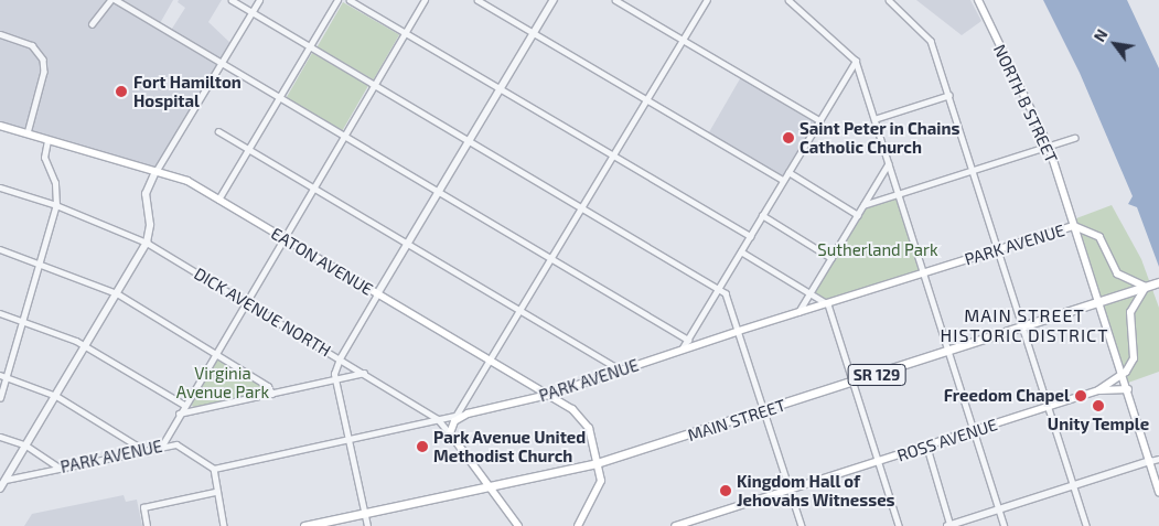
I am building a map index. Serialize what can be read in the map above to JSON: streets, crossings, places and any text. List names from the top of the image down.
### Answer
{
  "streets": {
    "main road": [
      "NORTH B STREET",
      "PARK AVENUE",
      "EATON AVENUE",
      "DICK AVENUE NORTH",
      "SR 129",
      "MAIN STREET",
      "ROSS AVENUE"
    ]
  },
  "crossings": [
    ["NORTH B STREET", "PARK AVENUE"],
    ["NORTH B STREET", "MAIN STREET"],
    ["NORTH B STREET", "ROSS AVENUE"],
    ["PARK AVENUE", "EATON AVENUE"],
    ["PARK AVENUE", "DICK AVENUE NORTH"],
    ["PARK AVENUE", "MAIN STREET"],
    ["EATON AVENUE", "MAIN STREET"],
    ["DICK AVENUE NORTH", "MAIN STREET"]
  ],
  "districts": ["MAIN STREET HISTORIC DISTRICT"],
  "parks": ["Sutherland Park", "Virginia Avenue Park"],
  "places": [
    "Fort Hamilton Hospital",
    "Saint Peter in Chains Catholic Church",
    "Freedom Chapel",
    "Unity Temple",
    "Park Avenue United Methodist Church",
    "Kingdom Hall of Jehovahs Witnesses"
  ],
  "north": "top left"
}
